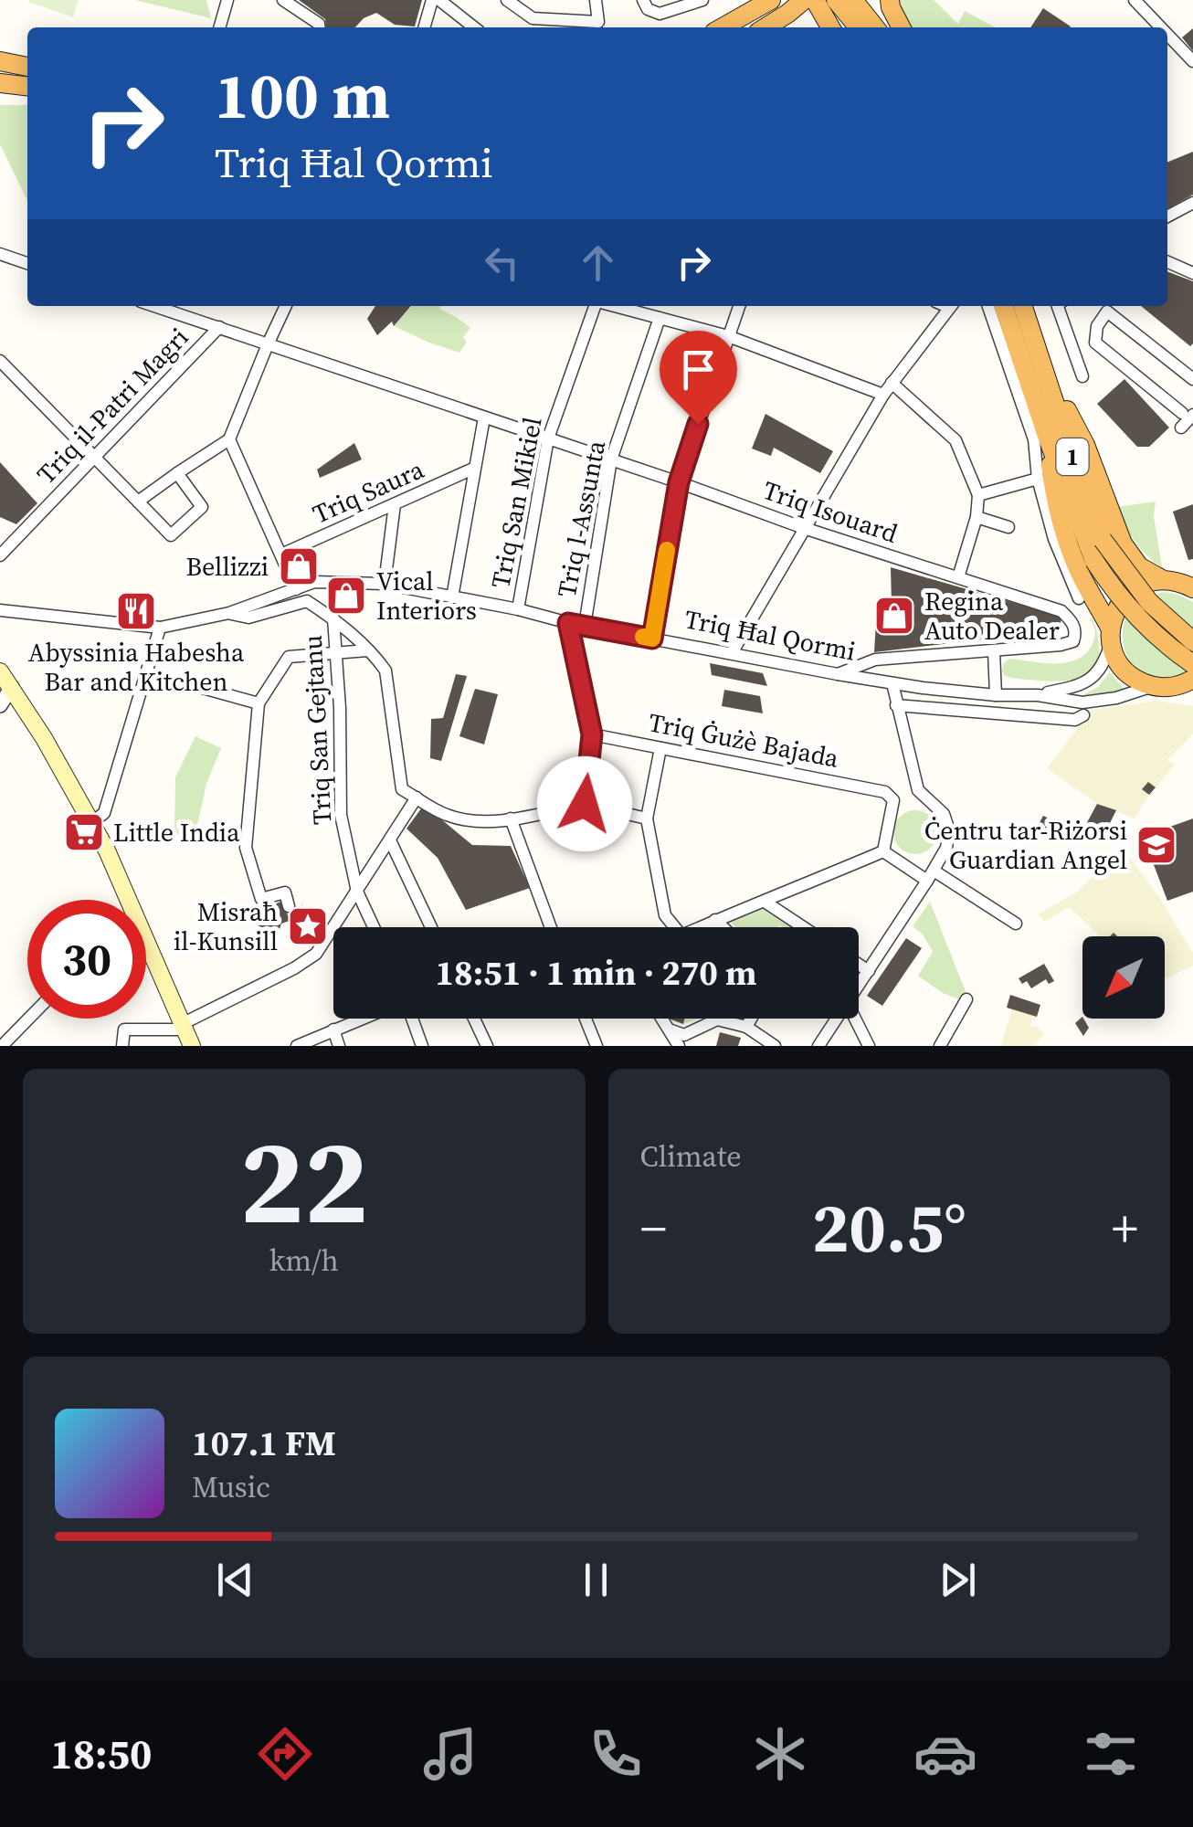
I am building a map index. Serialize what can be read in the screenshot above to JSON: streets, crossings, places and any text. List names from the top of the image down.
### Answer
{
  "streets": {
    "highway": ["1"],
    "street": [
      "Triq il-Patri Magri",
      "Triq Saura",
      "Triq San Mikiel",
      "Triq Isouard",
      "Triq l-Assunta",
      "Triq Ħal Qormi",
      "Triq San Gejtanu",
      "Triq Ġużè Bajada"
    ]
  },
  "crossings": [
    ["Triq il-Patri Magri", "Triq Isouard"],
    ["Triq San Mikiel", "Triq Isouard"],
    ["Triq San Mikiel", "Triq Ħal Qormi"],
    ["Triq Isouard", "Triq l-Assunta"],
    ["Triq Isouard", "Triq Ħal Qormi"],
    ["Triq l-Assunta", "Triq Ħal Qormi"],
    ["Triq Ħal Qormi", "Triq San Gejtanu"]
  ],
  "places": {
    "shop": ["Bellizzi", "Vical Interiors", "Regina Auto Dealer"],
    "restaurant": ["Abyssinia Habesha Bar and Kitchen"],
    "supermarket": ["Little India"],
    "school or university": ["Ċentru tar-Riżorsi Guardian Angel"],
    "place": ["Misraħ il-Kunsill"]
  },
  "north": "bottom left",
  "page": {
    "turn": ["100 m", "Triq Ħal Qormi"],
    "limit": "30",
    "trip": "18:51 · 1 min · 270 m",
    "tile": [
      ["22", "km/h"],
      "Climate"
    ],
    "heat": ["−", "20.5°", "+"],
    "song": ["107.1 FM", "Music"],
    "tabs": "18:50"
  }
}
